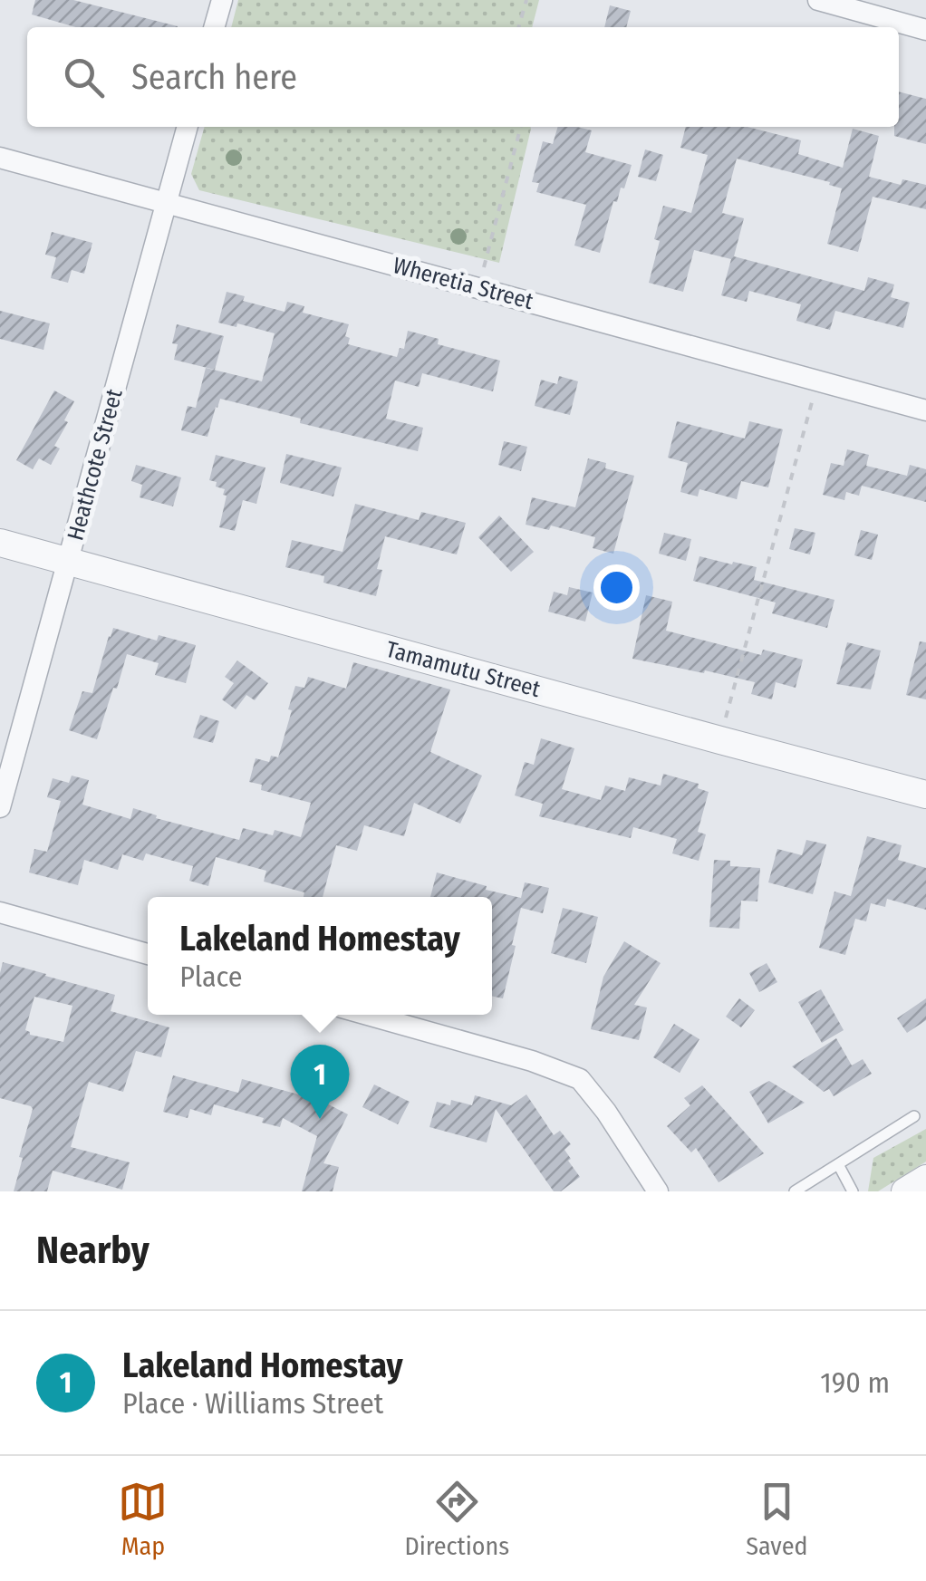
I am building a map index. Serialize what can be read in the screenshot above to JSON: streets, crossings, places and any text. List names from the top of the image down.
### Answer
{
  "streets": {
    "street": ["Wheretia Street", "Heathcote Street", "Tamamutu Street"]
  },
  "crossings": [
    ["Wheretia Street", "Heathcote Street"],
    ["Heathcote Street", "Tamamutu Street"]
  ],
  "page": {
    "search": "Search here",
    "popup": ["Lakeland Homestay", "Place"],
    "pins": "1",
    "heading": "Nearby",
    "list": [
      {
        "mark": "1",
        "name": "Lakeland Homestay",
        "note": "Place · Williams Street",
        "value": "190 m"
      }
    ],
    "nav": ["Map", "Directions", "Saved"]
  }
}
